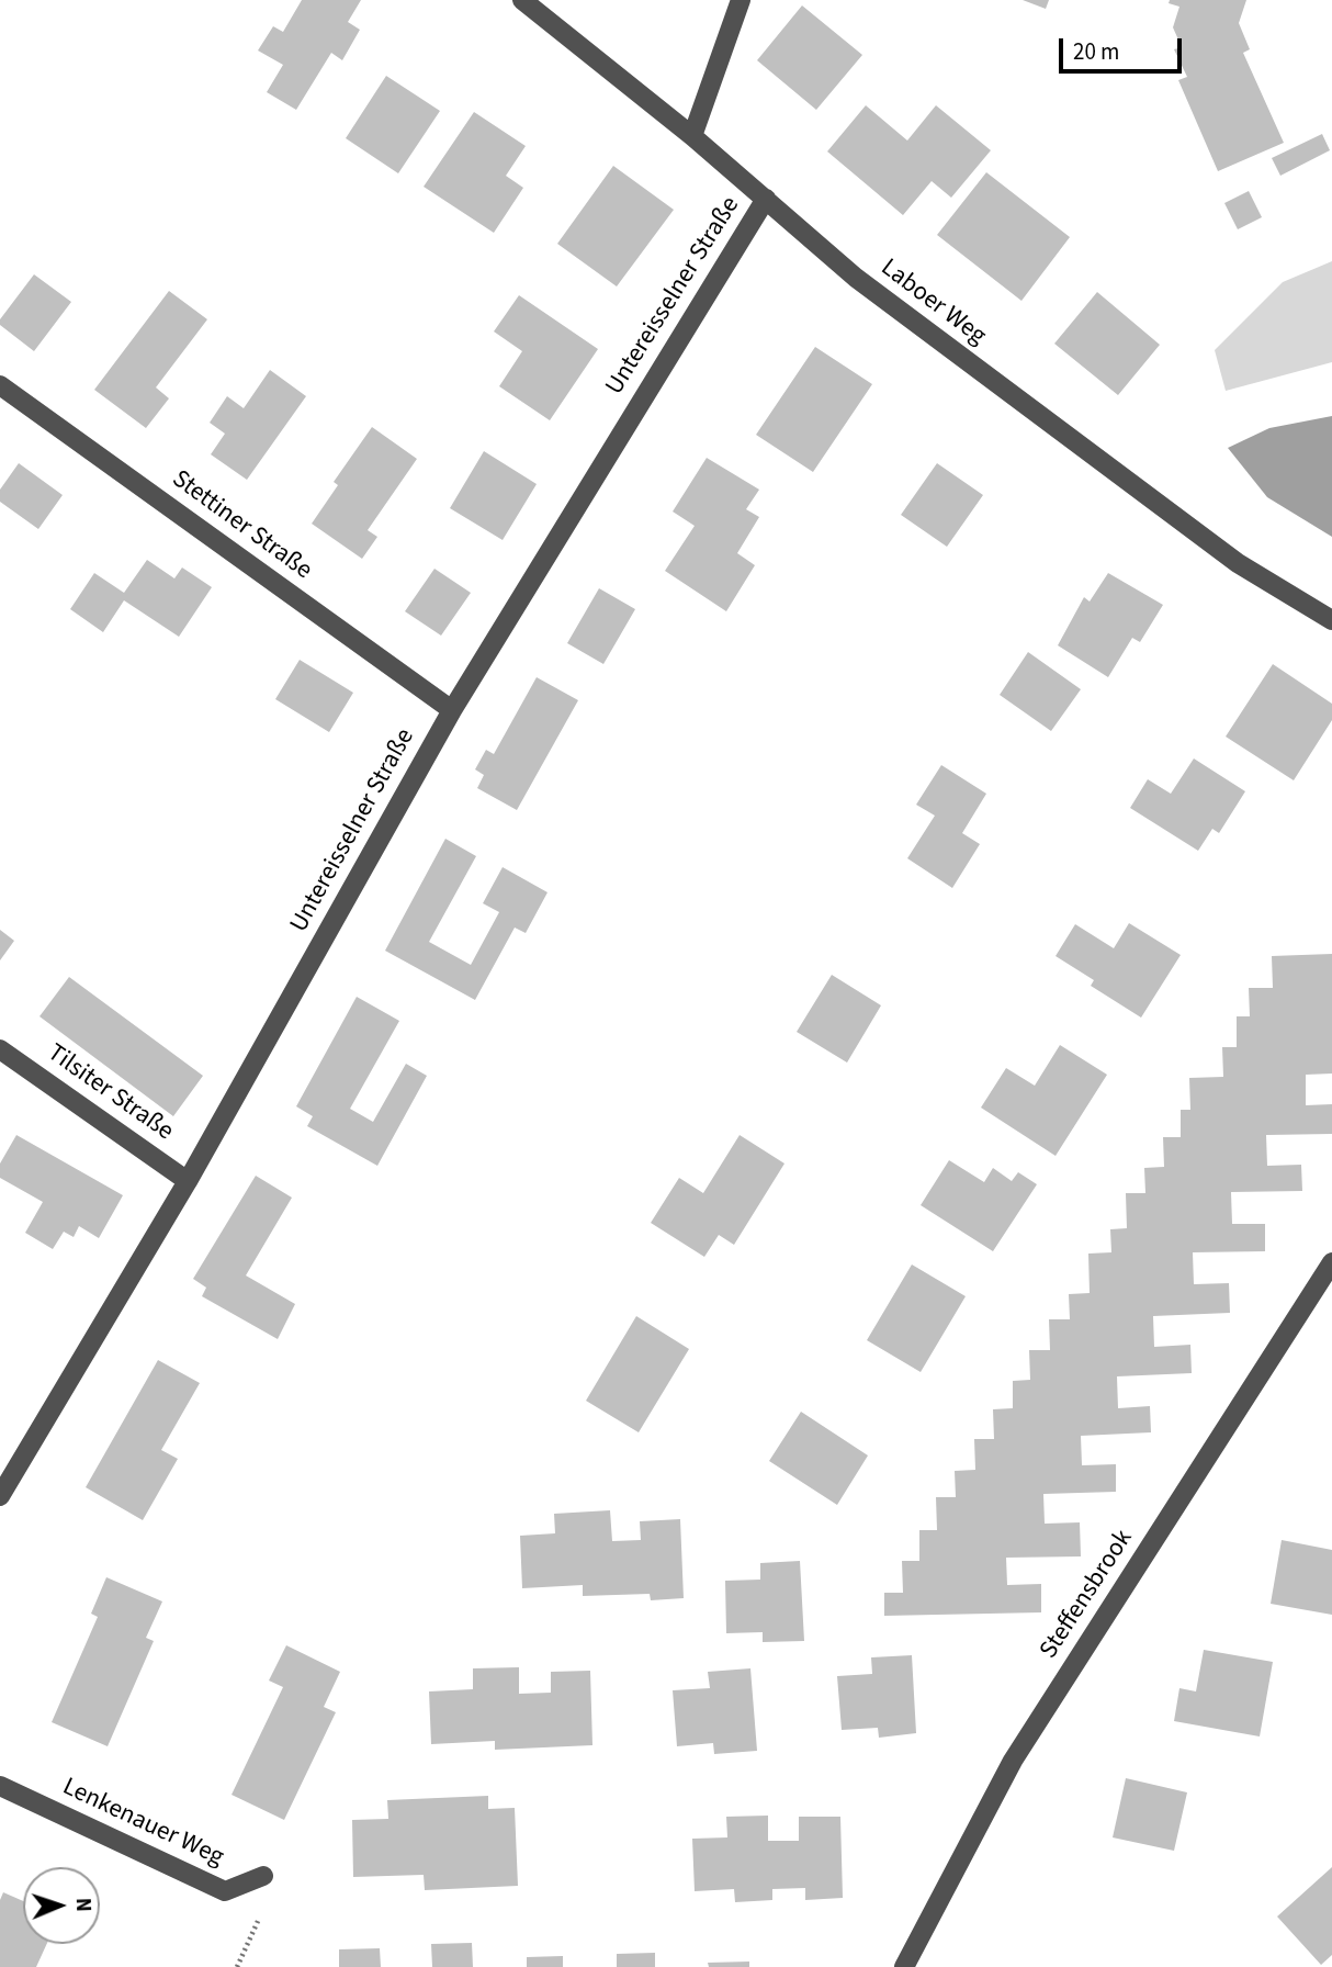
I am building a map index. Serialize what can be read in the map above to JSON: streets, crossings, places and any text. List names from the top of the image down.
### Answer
{
  "streets": {
    "street": [
      "Untereisselner Straße",
      "Laboer Weg",
      "Stettiner Straße",
      "Tilsiter Straße",
      "Steffensbrook",
      "Lenkenauer Weg"
    ]
  },
  "crossings": [
    ["Untereisselner Straße", "Laboer Weg"],
    ["Untereisselner Straße", "Stettiner Straße"],
    ["Untereisselner Straße", "Tilsiter Straße"]
  ],
  "scale_bar": "20 m",
  "north": "right"
}
